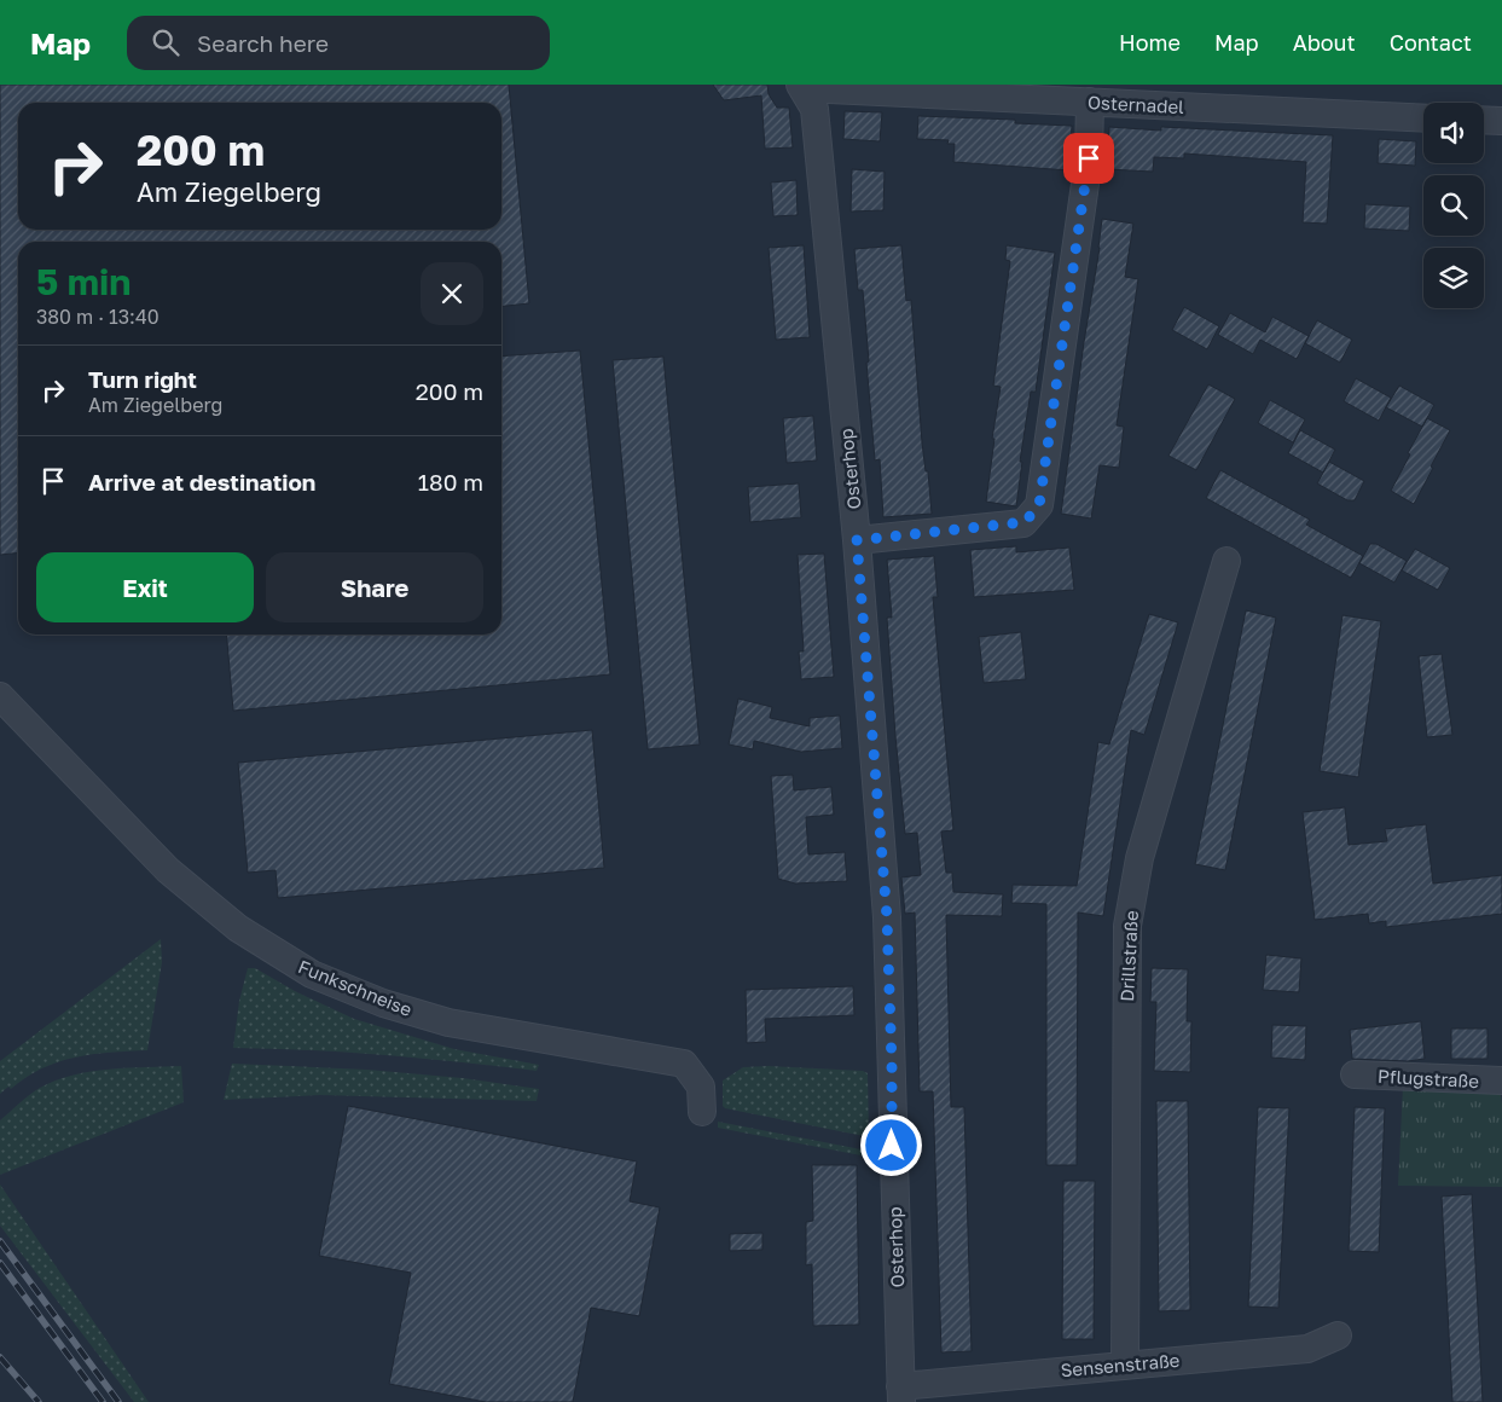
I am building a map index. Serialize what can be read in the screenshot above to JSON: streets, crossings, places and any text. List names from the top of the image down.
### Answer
{
  "streets": {
    "street": [
      "Osternadel",
      "Osterhop",
      "Drillstraße",
      "Funkschneise",
      "Pflugstraße",
      "Sensenstraße"
    ]
  },
  "crossings": [
    ["Osternadel", "Osterhop"],
    ["Osterhop", "Sensenstraße"],
    ["Drillstraße", "Sensenstraße"]
  ],
  "page": {
    "header": "Map",
    "search": "Search here",
    "nav": [
      "Home",
      "Map",
      "About",
      "Contact"
    ],
    "turn": ["200 m", "Am Ziegelberg"],
    "heading": ["5 min", "380 m · 13:40"],
    "list": [
      {
        "name": "Turn right",
        "note": "Am Ziegelberg",
        "value": "200 m"
      },
      {
        "name": "Arrive at destination",
        "value": "180 m"
      }
    ],
    "buttons": ["Exit", "Share"]
  }
}
